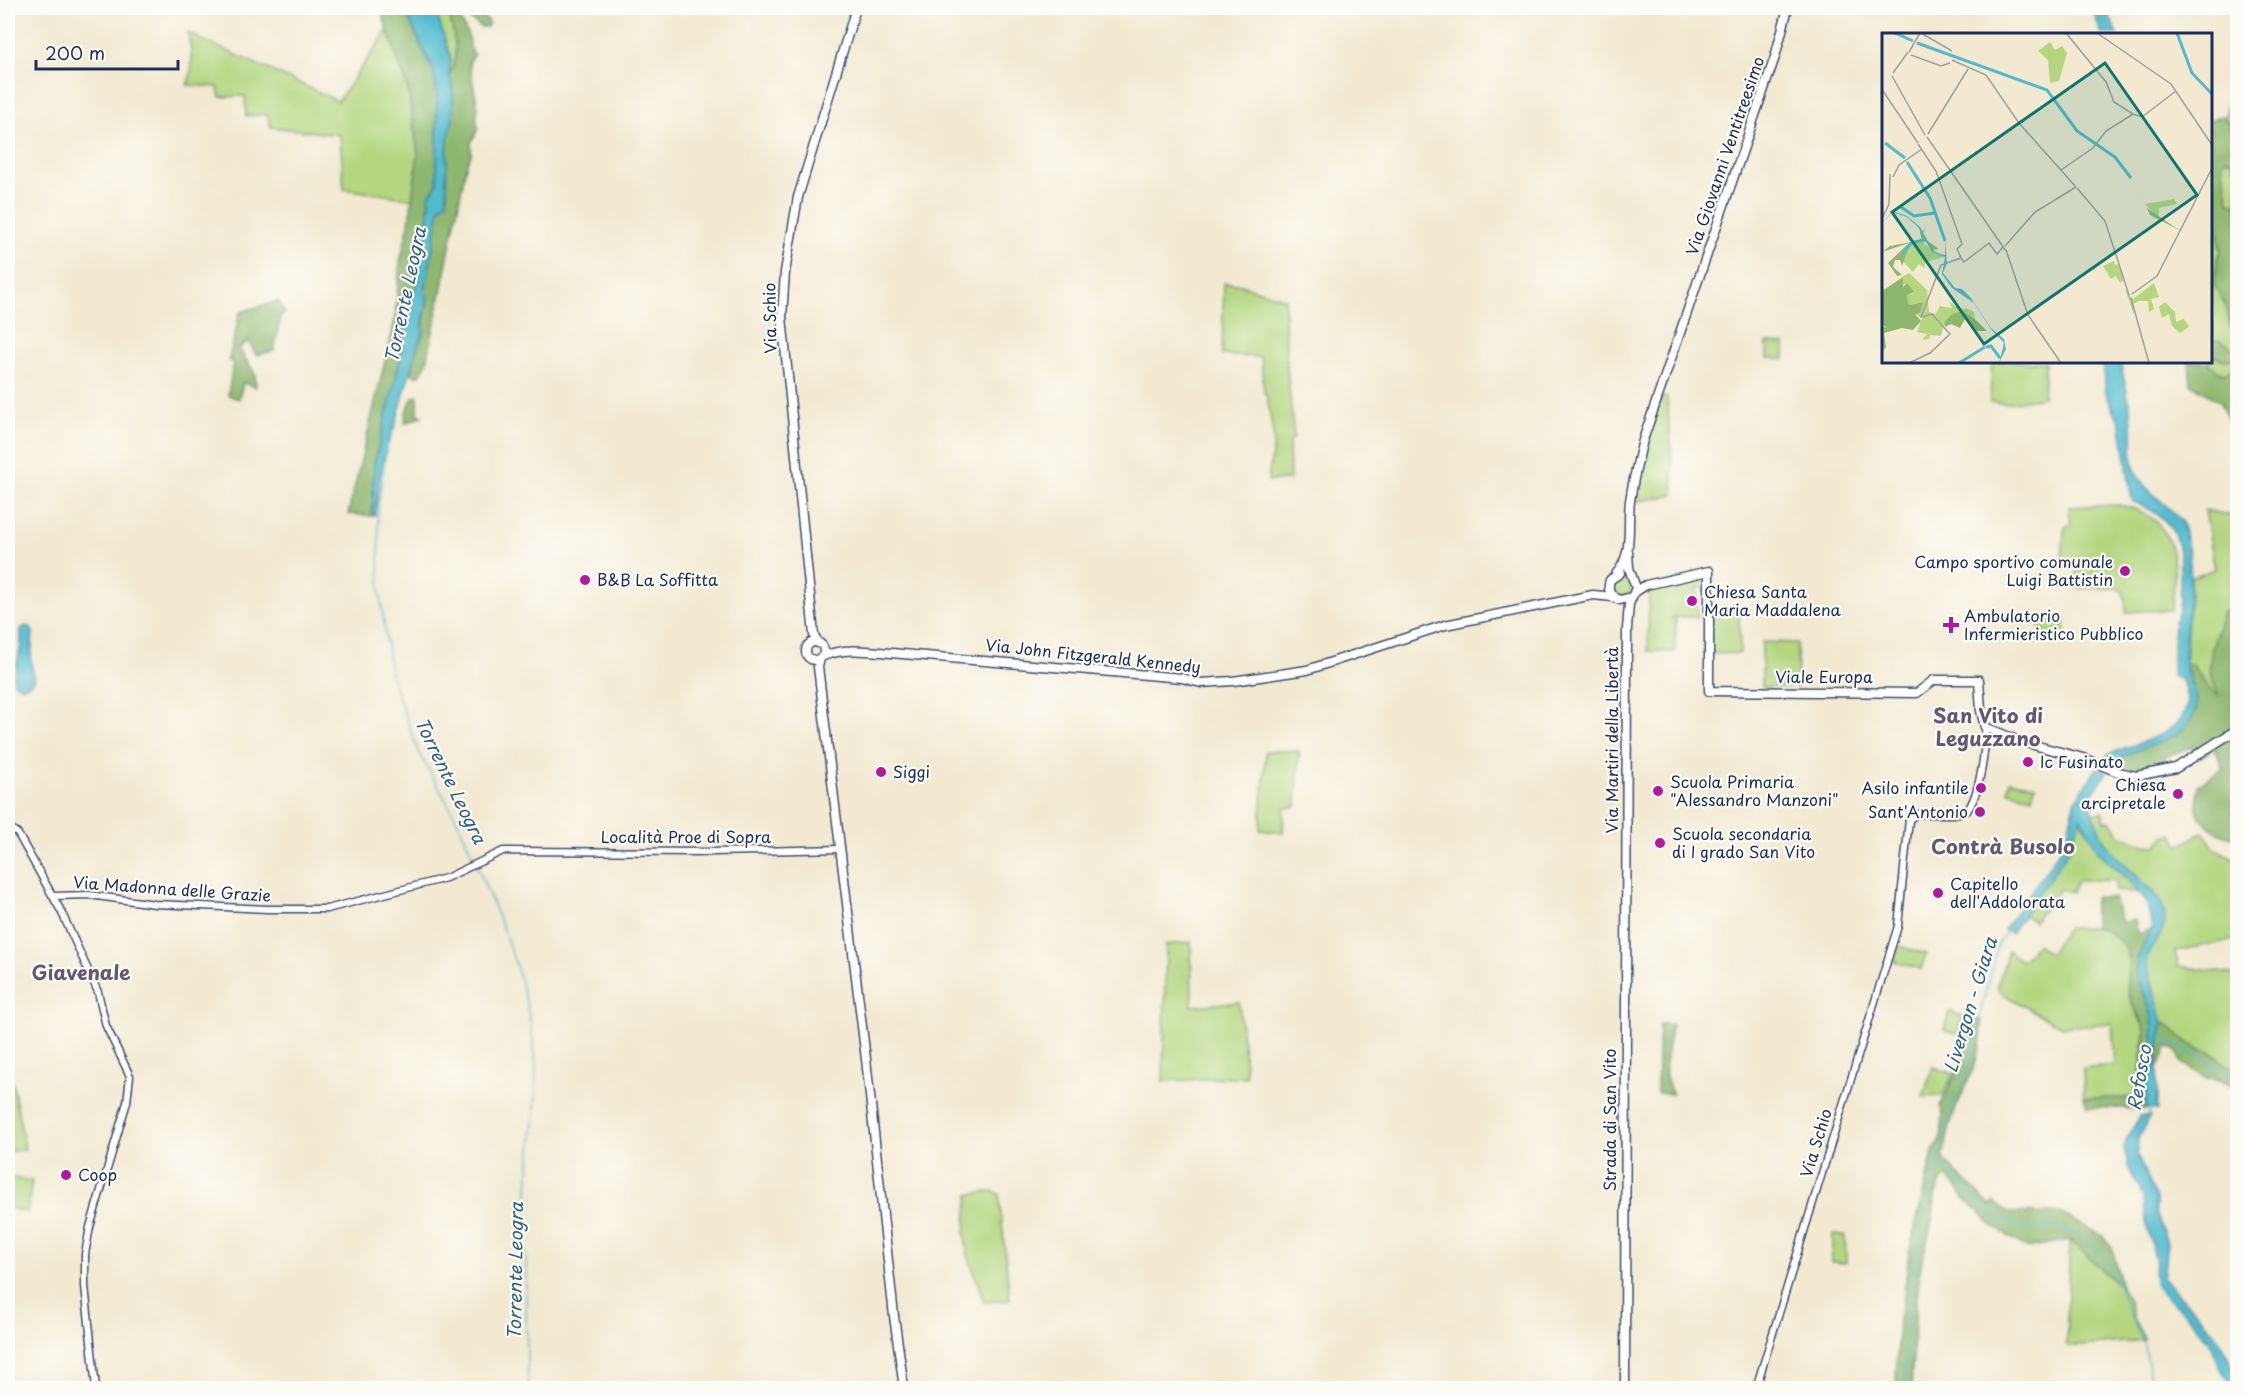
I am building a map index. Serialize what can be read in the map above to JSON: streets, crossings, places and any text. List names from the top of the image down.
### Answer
{
  "streets": {
    "main road": [
      "Via Giovanni Ventitreesimo",
      "Via Schio",
      "Via John Fitzgerald Kennedy",
      "Viale Europa",
      "Via Martiri della Libertà",
      "Strada di San Vito"
    ],
    "street": ["Località Proe di Sopra", "Via Madonna delle Grazie"]
  },
  "crossings": [
    ["Via Schio", "Via John Fitzgerald Kennedy"],
    ["Via Schio", "Viale Europa"],
    ["Via Schio", "Località Proe di Sopra"],
    ["Via John Fitzgerald Kennedy", "Via Martiri della Libertà"],
    ["Via Martiri della Libertà", "Strada di San Vito"],
    ["Località Proe di Sopra", "Via Madonna delle Grazie"]
  ],
  "districts": ["San Vito di Leguzzano", "Contrà Busolo", "Giavenale"],
  "water": ["Torrente Leogra", "Livergon - Giara", "Refosco"],
  "places": {
    "other": [
      "Campo sportivo comunale Luigi Battistin",
      "B&B La Soffitta",
      "Chiesa Santa Maria Maddalena",
      "Ic Fusinato",
      "Siggi",
      "Asilo infantile",
      "Scuola Primaria \"Alessandro Manzoni\"",
      "Chiesa arcipretale",
      "Sant'Antonio",
      "Scuola secondaria di I grado San Vito",
      "Capitello dell'Addolorata",
      "Coop"
    ],
    "health": ["Ambulatorio Infermieristico Pubblico"]
  },
  "scale_bar": "200 m"
}
